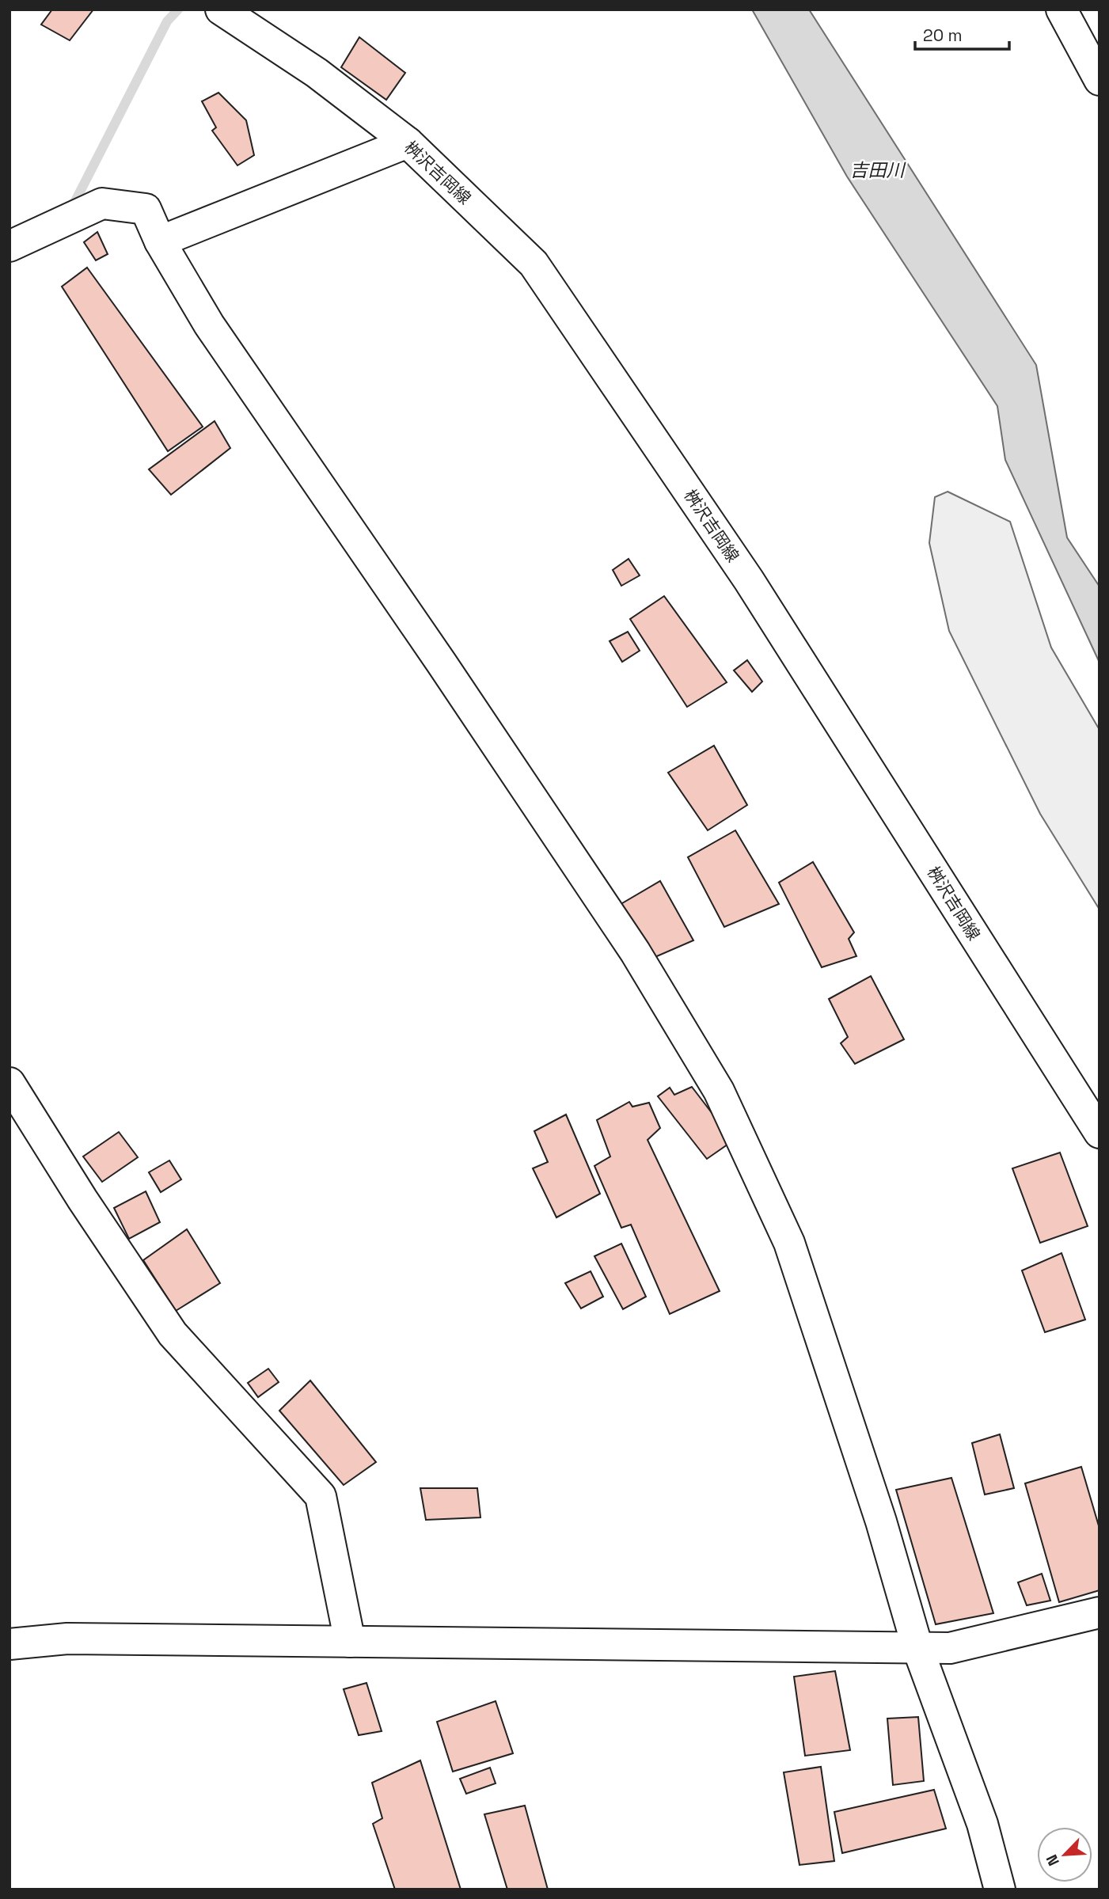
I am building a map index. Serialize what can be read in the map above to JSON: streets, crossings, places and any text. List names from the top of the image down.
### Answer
{
  "streets": {
    "street": ["桝沢吉岡線"]
  },
  "water": ["吉田川"],
  "scale_bar": "20 m",
  "north": "bottom left"
}
